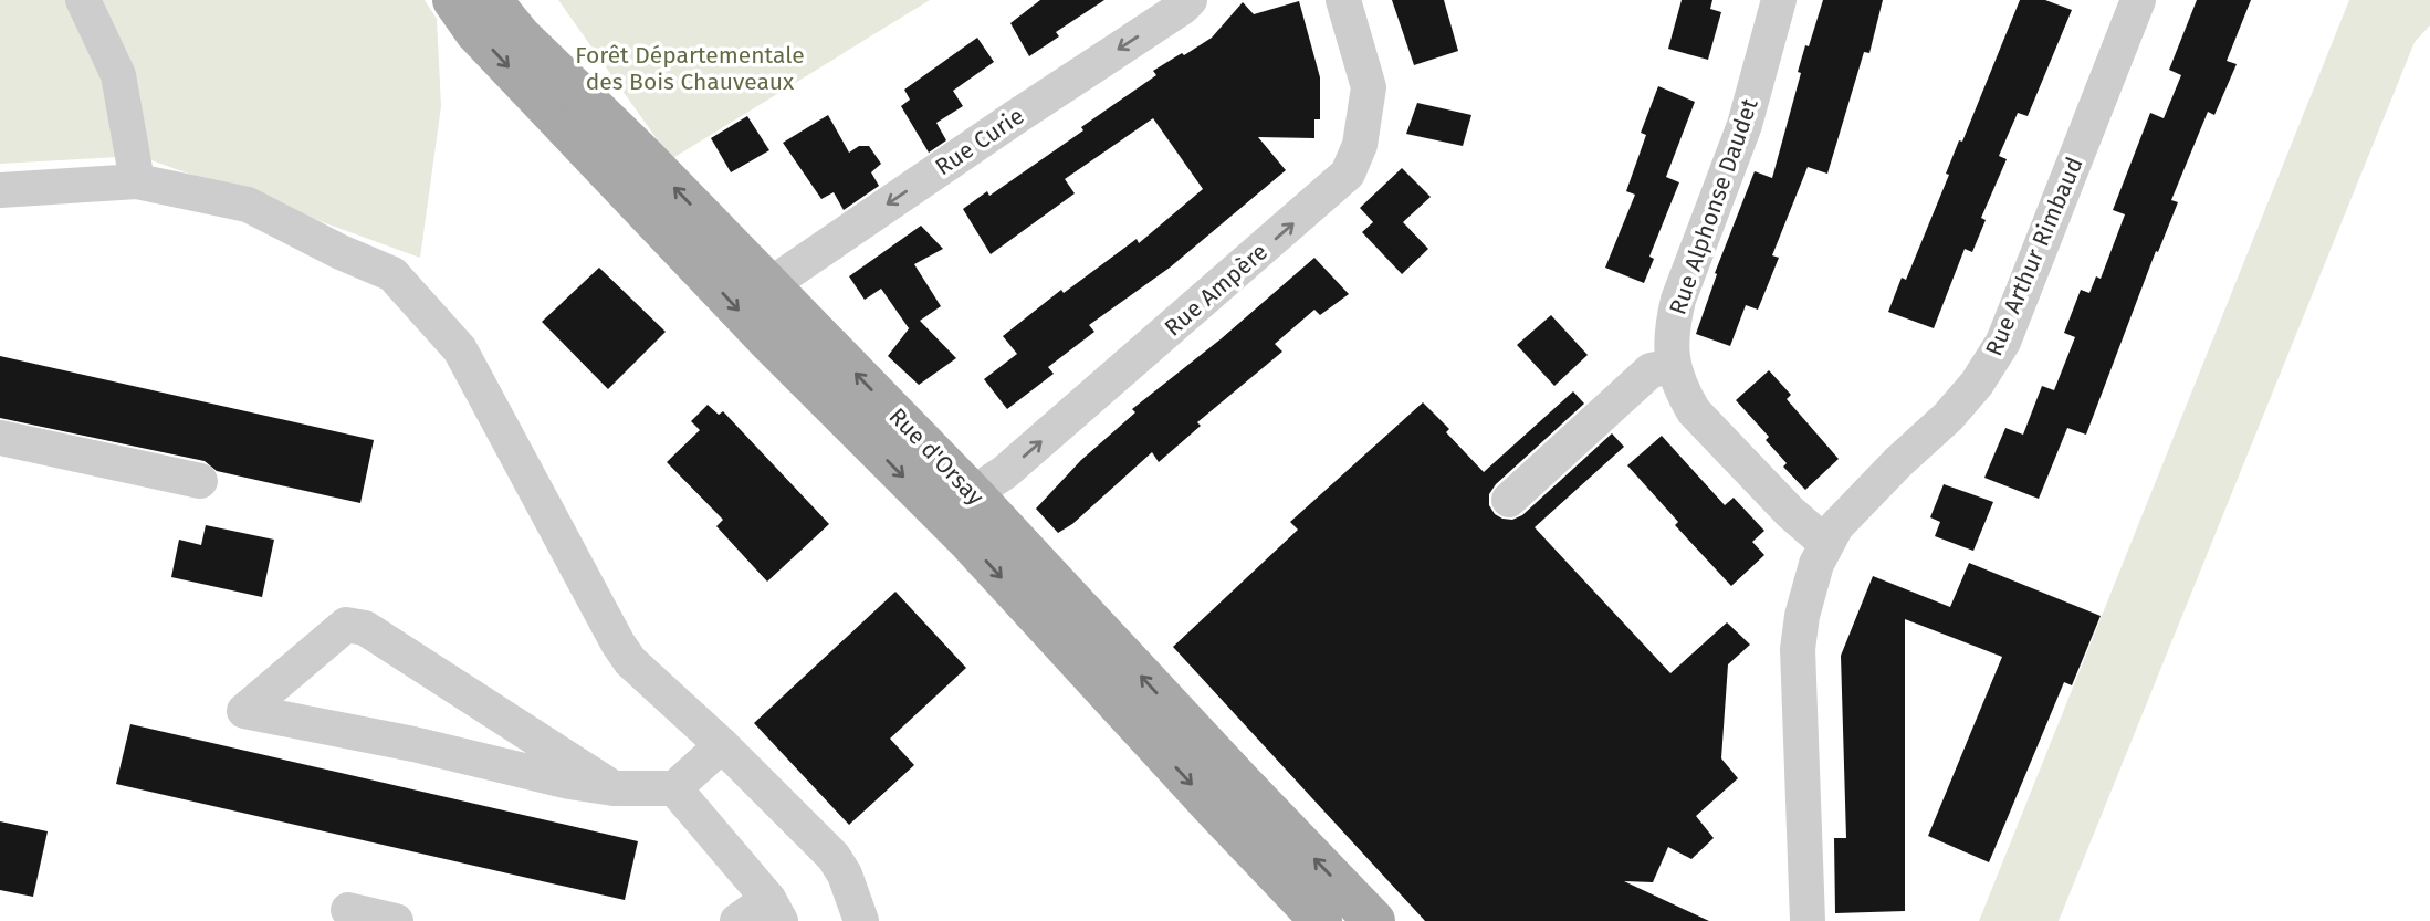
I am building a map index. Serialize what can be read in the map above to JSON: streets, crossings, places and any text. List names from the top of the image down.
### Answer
{
  "streets": {
    "main road": ["Rue d'Orsay"],
    "street": [
      "Rue Curie",
      "Rue Alphonse Daudet",
      "Rue Arthur Rimbaud",
      "Rue Ampère"
    ]
  },
  "crossings": [
    ["Rue Curie", "Rue d'Orsay"],
    ["Rue Alphonse Daudet", "Rue Arthur Rimbaud"],
    ["Rue Ampère", "Rue d'Orsay"]
  ],
  "one_way": ["Rue Curie", "Rue Ampère"],
  "parks": ["Forêt Départementale des Bois Chauveaux"]
}
